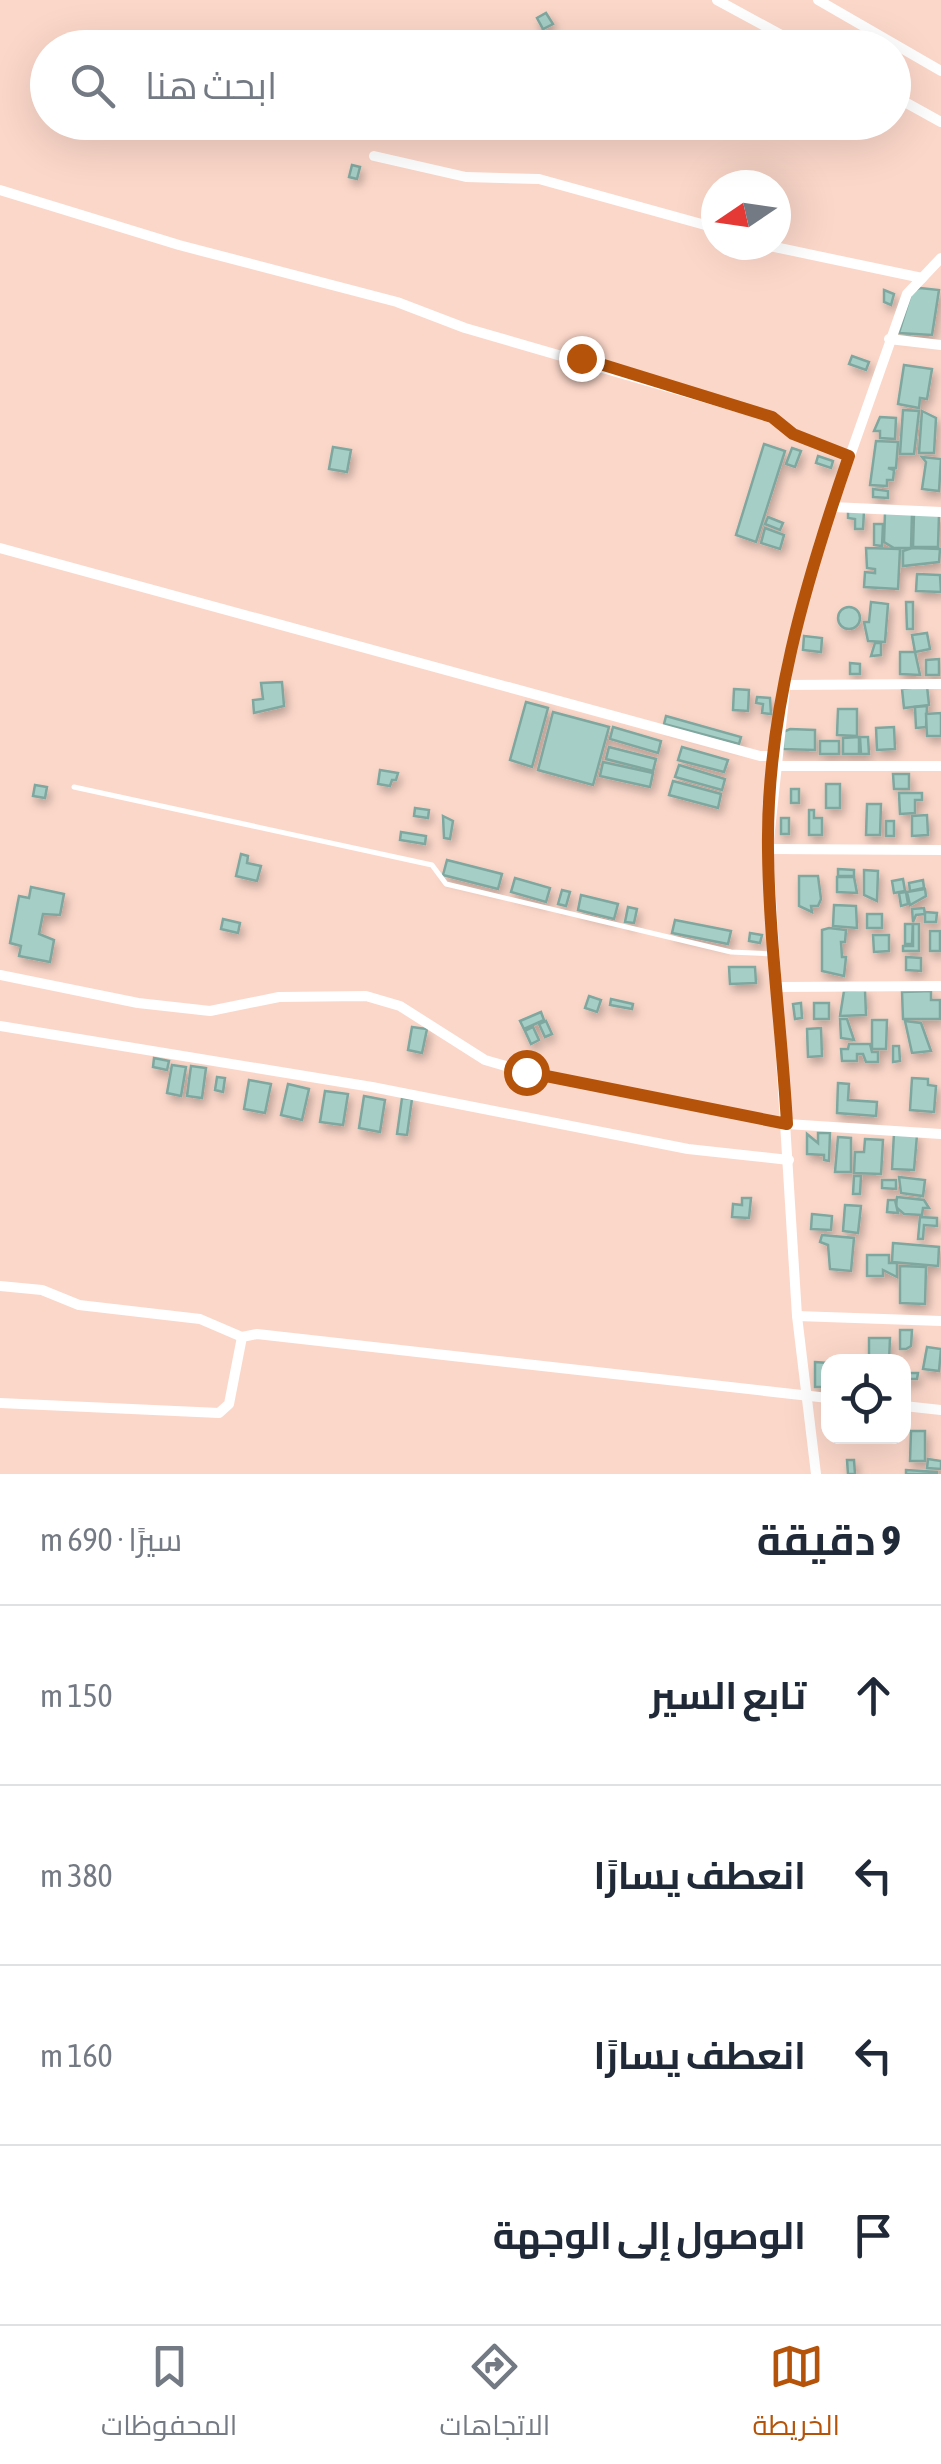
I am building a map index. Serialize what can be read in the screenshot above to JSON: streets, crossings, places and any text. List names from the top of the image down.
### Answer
{
  "north": "left",
  "page": {
    "search": "ابحث هنا",
    "heading": ["9 دقيقة", "سيرًا · 690 m"],
    "list": [
      ["تابع السير", "150 m"],
      ["انعطف يسارًا", "380 m"],
      ["انعطف يسارًا", "160 m"],
      "الوصول إلى الوجهة"
    ],
    "nav": ["الخريطة", "الاتجاهات", "المحفوظات"]
  }
}
